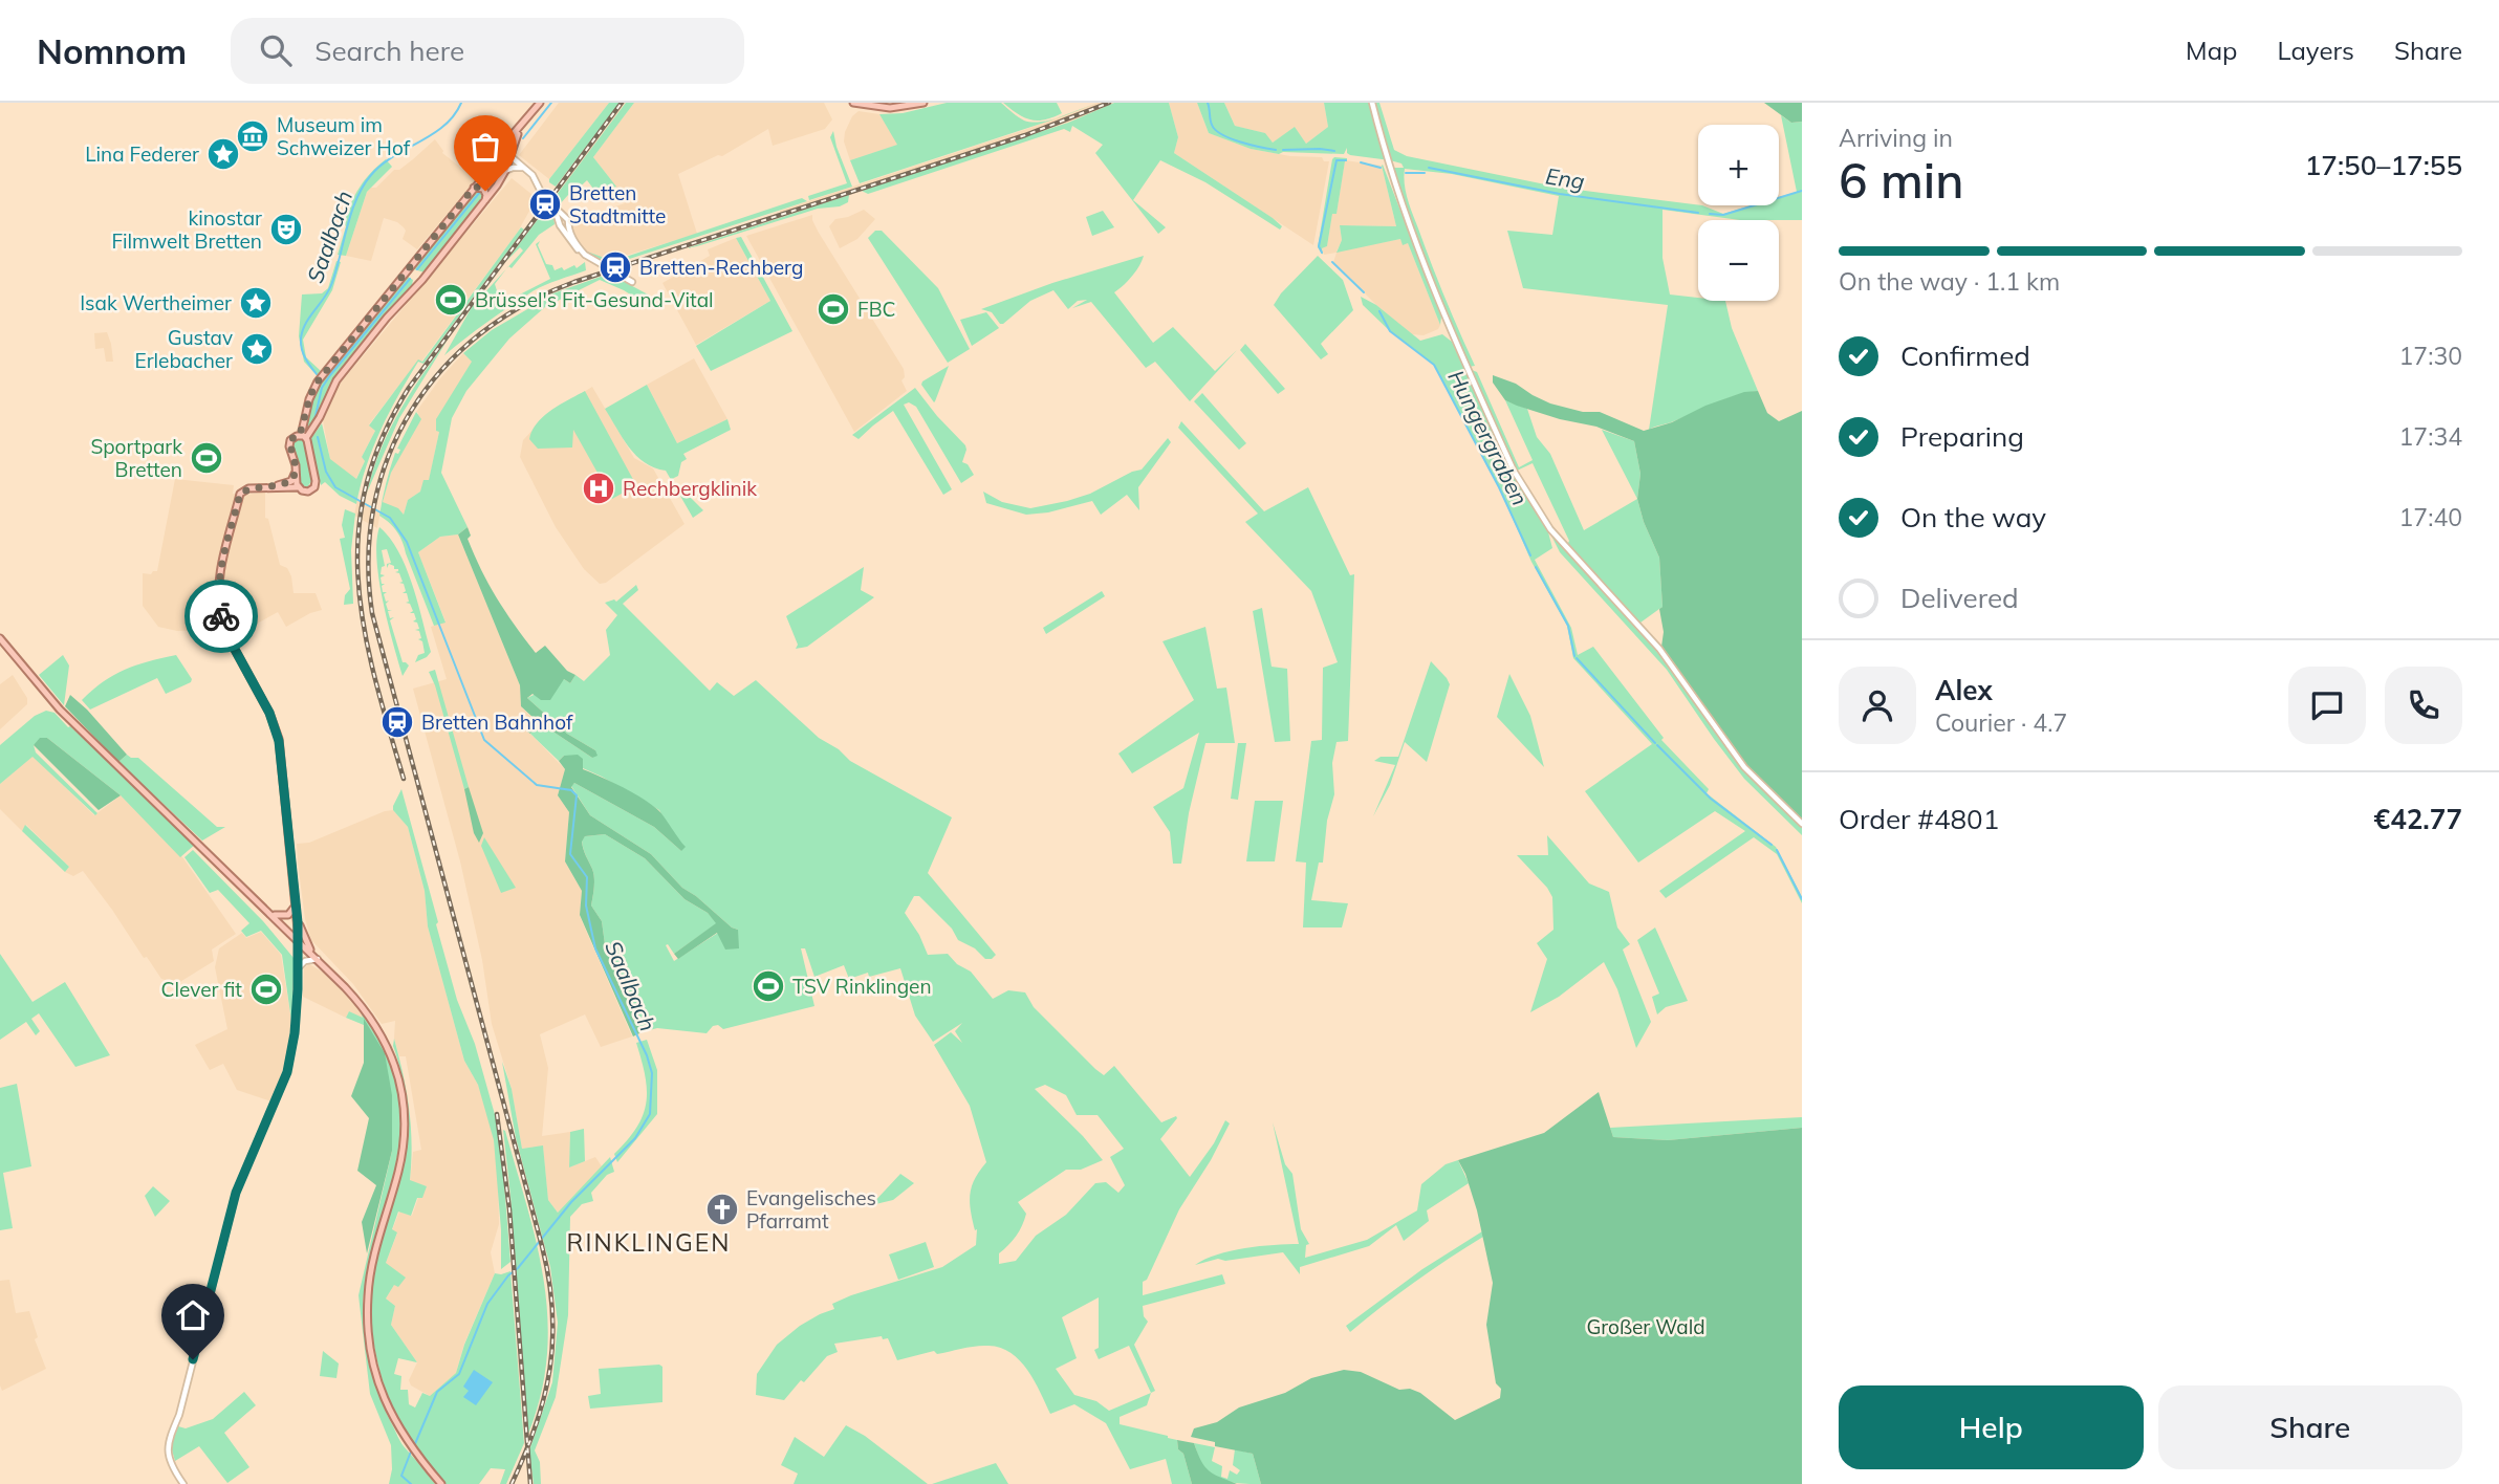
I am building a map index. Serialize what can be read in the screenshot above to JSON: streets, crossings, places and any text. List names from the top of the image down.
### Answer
{
  "districts": ["RINKLINGEN"],
  "water": ["Eng", "Saalbach", "Hungergraben"],
  "parks": ["Großer Wald"],
  "places": {
    "museum": ["Museum im Schweizer Hof"],
    "place": ["Lina Federer", "Isak Wertheimer", "Gustav Erlebacher"],
    "station": ["Bretten Stadtmitte", "Bretten-Rechberg", "Bretten Bahnhof"],
    "theatre": ["kinostar Filmwelt Bretten"],
    "sports": [
      "Brüssel's Fit-Gesund-Vital",
      "FBC",
      "Sportpark Bretten",
      "TSV Rinklingen",
      "Clever fit"
    ],
    "hospital": ["Rechbergklinik"],
    "church": ["Evangelisches Pfarramt"]
  },
  "page": {
    "header": "Nomnom",
    "search": "Search here",
    "nav": ["Map", "Layers", "Share"],
    "heading": ["6 min", "Arriving in", "17:50–17:55"],
    "panel": [
      "Alex",
      "Courier · 4.7",
      "Order #4801",
      "€42.77"
    ],
    "map_buttons": ["+", "−"],
    "bar": "On the way · 1.1 km",
    "list": [
      ["Confirmed", "17:30"],
      ["Preparing", "17:34"],
      ["On the way", "17:40"],
      "Delivered"
    ],
    "buttons": ["Help", "Share"]
  }
}
